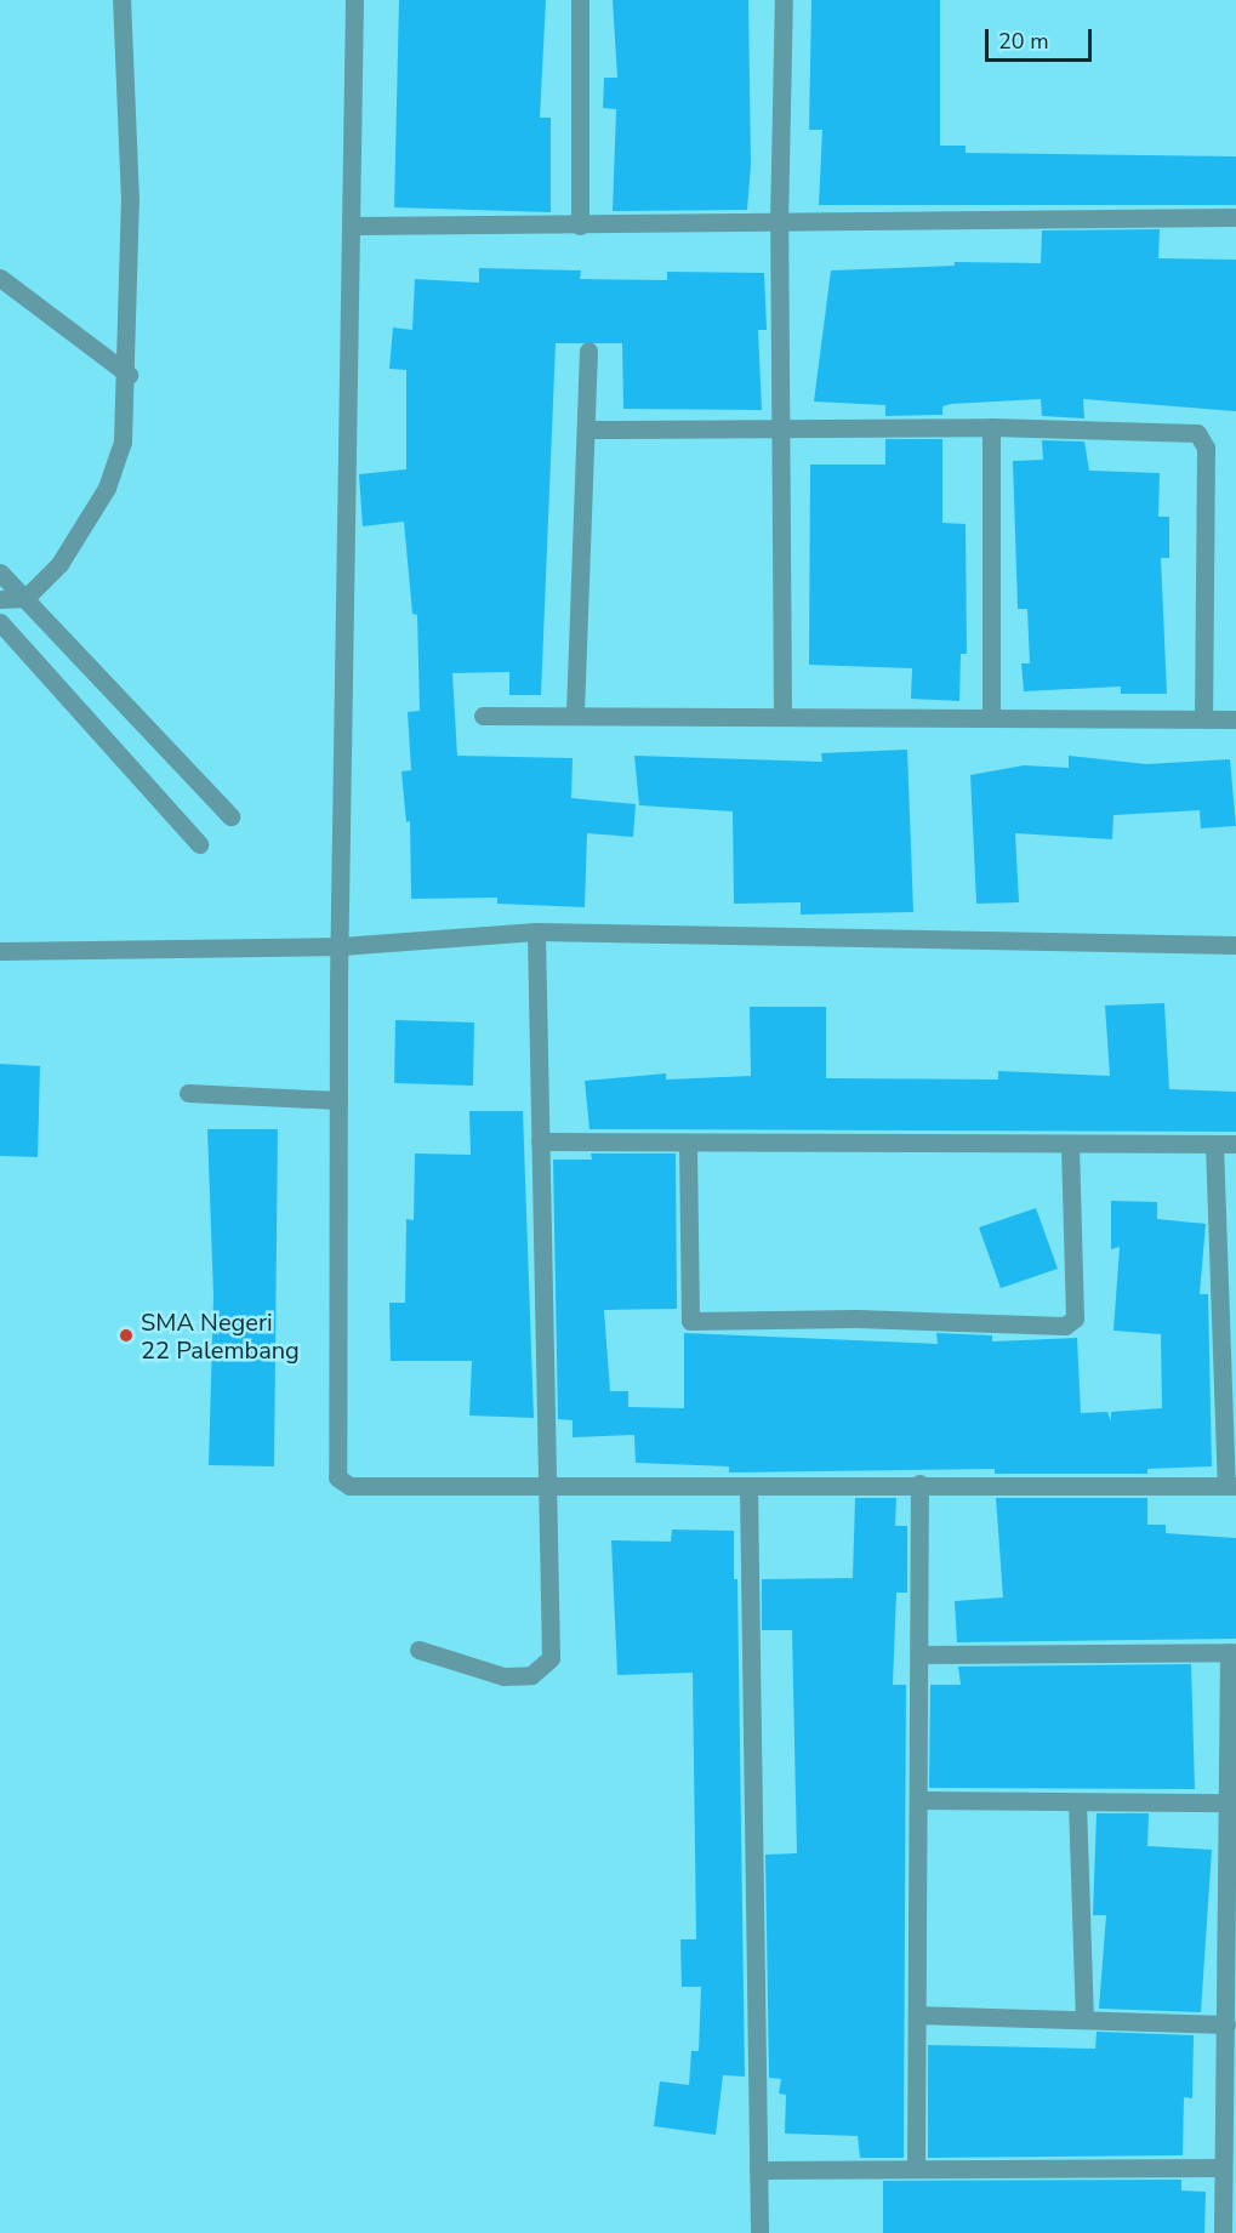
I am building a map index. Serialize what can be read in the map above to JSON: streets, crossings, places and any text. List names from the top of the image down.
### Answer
{
  "places": ["SMA Negeri 22 Palembang"],
  "scale_bar": "20 m"
}
